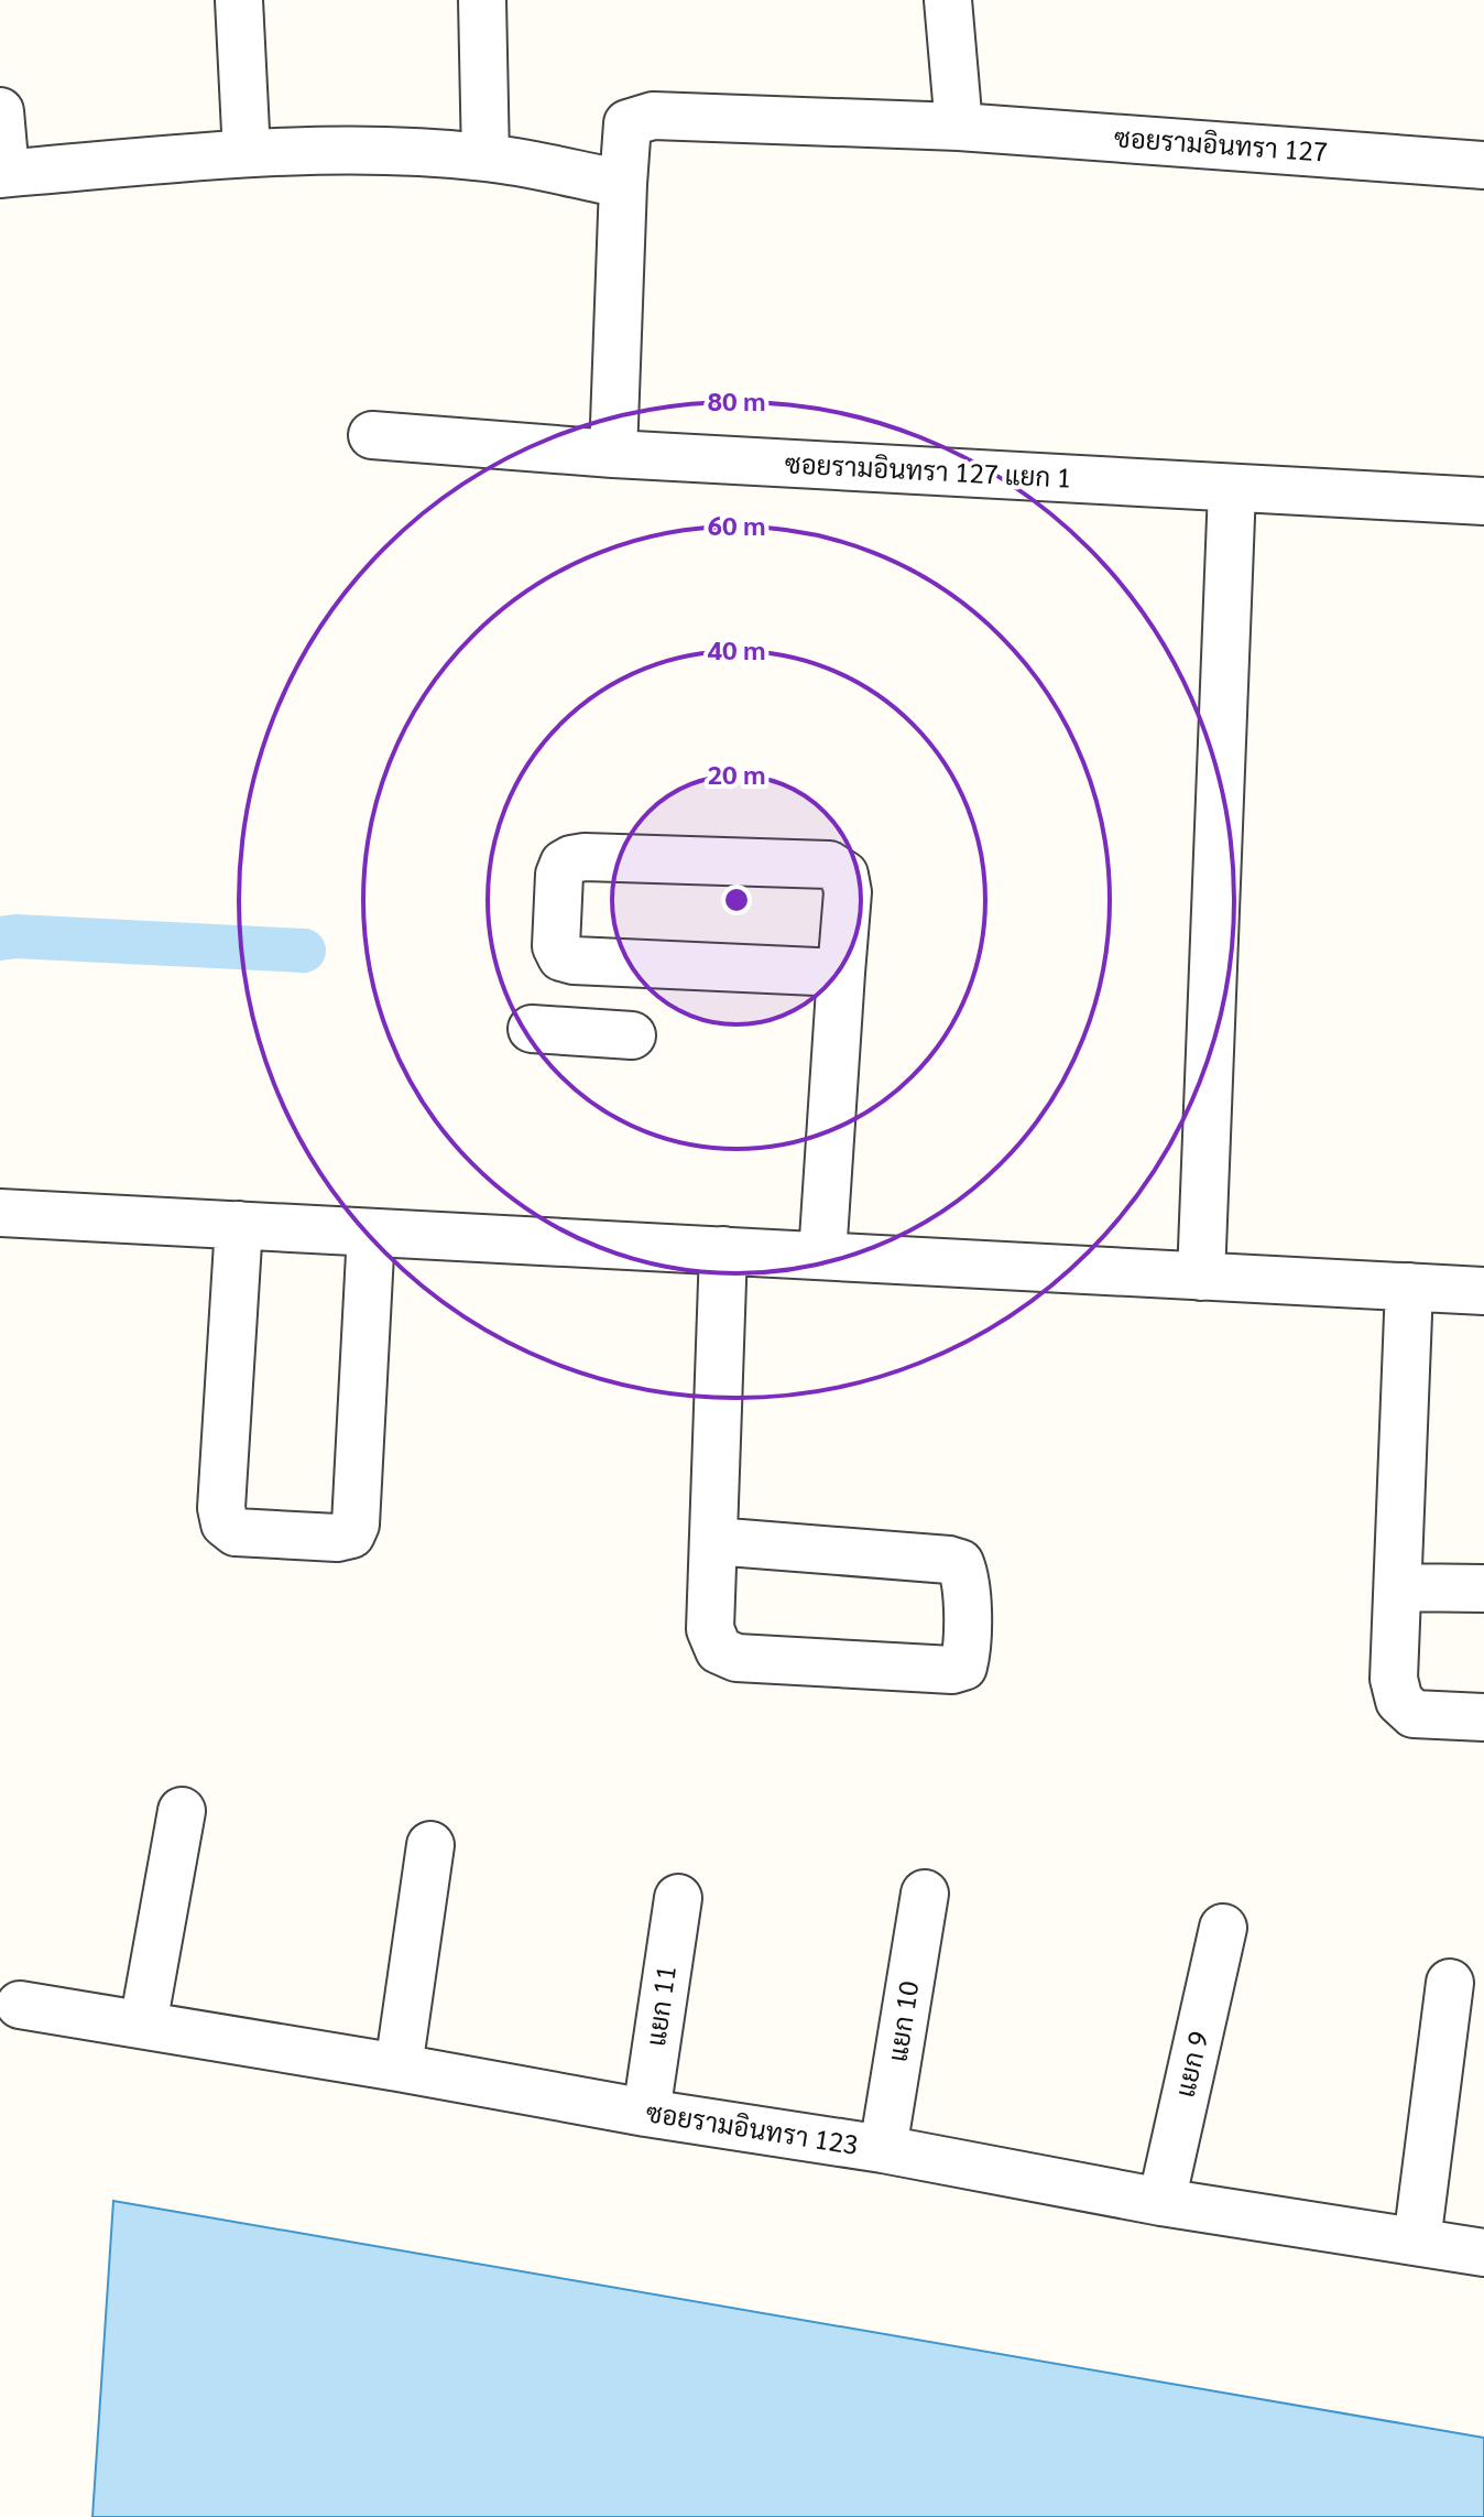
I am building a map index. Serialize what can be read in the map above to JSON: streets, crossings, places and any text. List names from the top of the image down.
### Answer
{
  "streets": {
    "street": [
      "ซอยรามอินทรา 127",
      "ซอยรามอินทรา 127 แยก 1",
      "แยก 11",
      "แยก 10",
      "แยก 9",
      "ซอยรามอินทรา 123"
    ]
  },
  "crossings": [
    ["แยก 11", "ซอยรามอินทรา 123"],
    ["แยก 10", "ซอยรามอินทรา 123"],
    ["แยก 9", "ซอยรามอินทรา 123"]
  ],
  "rings": [
    "80 m",
    "60 m",
    "40 m",
    "20 m"
  ]
}
